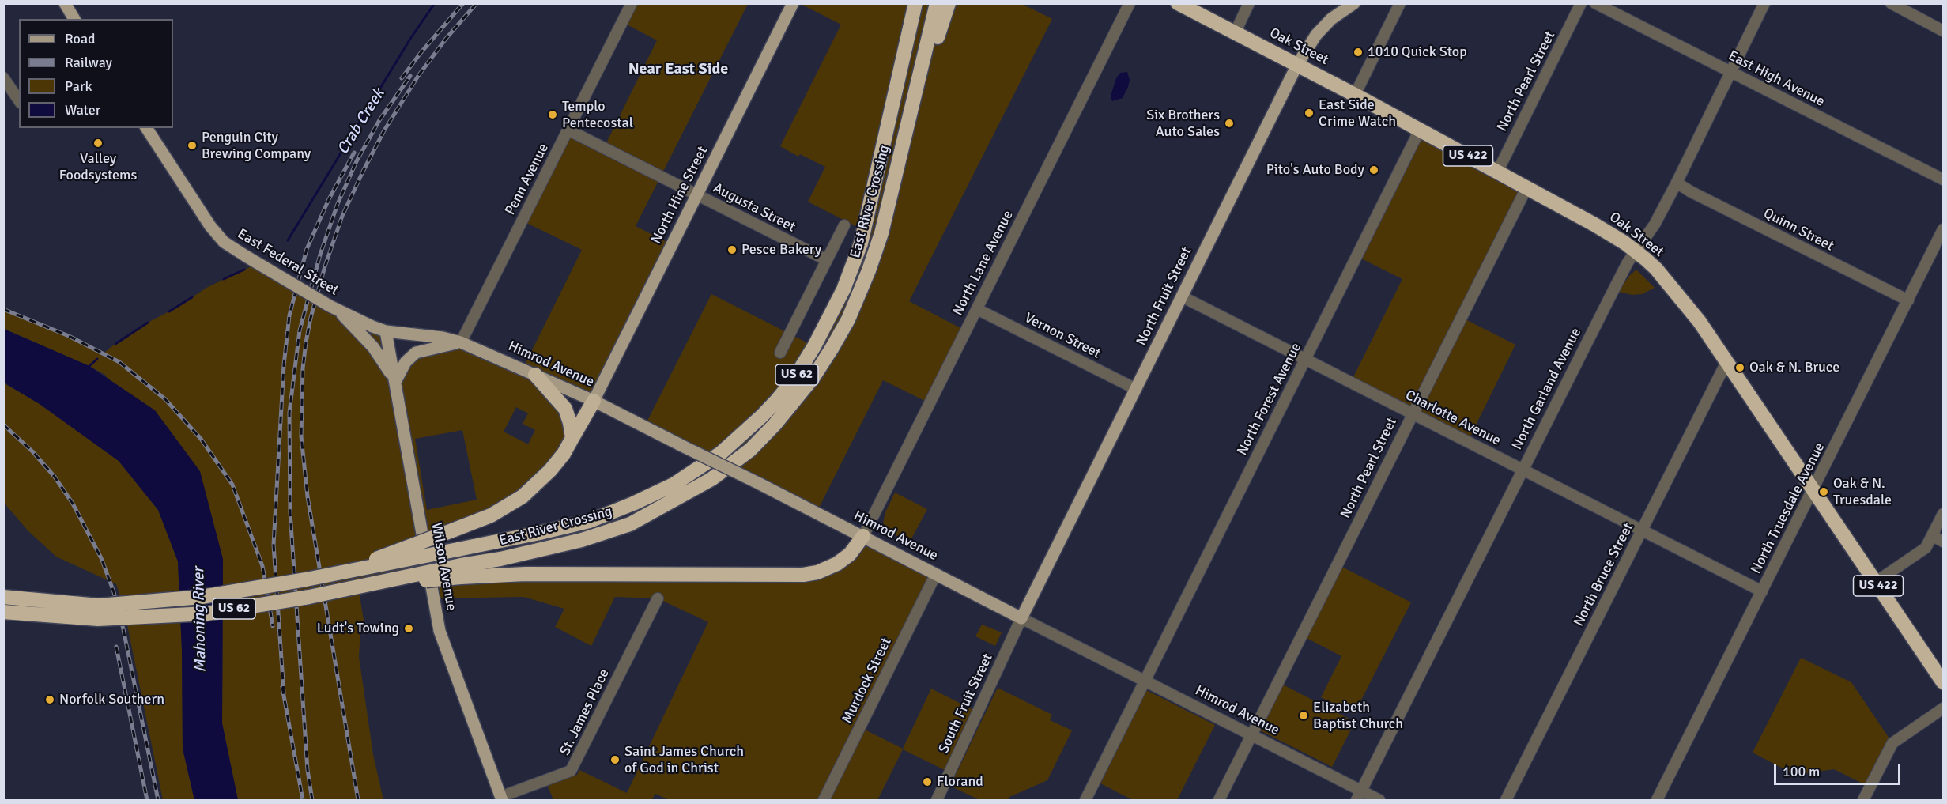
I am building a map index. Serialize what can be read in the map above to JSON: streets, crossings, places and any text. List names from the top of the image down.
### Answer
{
  "streets": {
    "highway": [
      "Oak Street",
      "US 422",
      "East River Crossing",
      "US 62"
    ],
    "main road": [
      "North Hine Street",
      "East Federal Street",
      "North Fruit Street",
      "Himrod Avenue",
      "Wilson Avenue"
    ],
    "street": [
      "East High Avenue",
      "North Pearl Street",
      "Penn Avenue",
      "Augusta Street",
      "Quinn Street",
      "North Lane Avenue",
      "Vernon Street",
      "North Garland Avenue",
      "North Forest Avenue",
      "Charlotte Avenue",
      "North Truesdale Avenue",
      "North Bruce Street",
      "Murdock Street",
      "South Fruit Street",
      "St. James Place"
    ]
  },
  "crossings": [
    ["Oak Street", "North Pearl Street"],
    ["Oak Street", "North Fruit Street"],
    ["Oak Street", "North Garland Avenue"],
    ["Oak Street", "North Forest Avenue"],
    ["Oak Street", "North Truesdale Avenue"],
    ["Oak Street", "North Bruce Street"],
    ["East High Avenue", "North Garland Avenue"],
    ["North Pearl Street", "Himrod Avenue"],
    ["North Pearl Street", "Charlotte Avenue"],
    ["Penn Avenue", "Augusta Street"],
    ["Penn Avenue", "Himrod Avenue"],
    ["North Hine Street", "Augusta Street"],
    ["North Hine Street", "Himrod Avenue"],
    ["East River Crossing", "US 62"],
    ["Quinn Street", "North Garland Avenue"],
    ["Quinn Street", "North Truesdale Avenue"],
    ["East Federal Street", "Himrod Avenue"],
    ["East Federal Street", "Wilson Avenue"],
    ["North Lane Avenue", "Vernon Street"],
    ["North Lane Avenue", "Himrod Avenue"],
    ["North Fruit Street", "Vernon Street"],
    ["North Fruit Street", "Himrod Avenue"],
    ["North Fruit Street", "Charlotte Avenue"],
    ["North Fruit Street", "South Fruit Street"],
    ["Himrod Avenue", "North Garland Avenue"],
    ["Himrod Avenue", "North Forest Avenue"],
    ["Himrod Avenue", "Wilson Avenue"],
    ["Himrod Avenue", "Murdock Street"],
    ["Himrod Avenue", "South Fruit Street"],
    ["North Garland Avenue", "Charlotte Avenue"],
    ["North Forest Avenue", "Charlotte Avenue"],
    ["Charlotte Avenue", "North Truesdale Avenue"],
    ["Charlotte Avenue", "North Bruce Street"],
    ["Wilson Avenue", "St. James Place"]
  ],
  "districts": ["Near East Side"],
  "water": ["Crab Creek", "Mahoning River"],
  "places": [
    "1010 Quick Stop",
    "East Side Crime Watch",
    "Templo Pentecostal",
    "Six Brothers Auto Sales",
    "Valley Foodsystems",
    "Penguin City Brewing Company",
    "Pito's Auto Body",
    "Pesce Bakery",
    "Oak & N. Bruce",
    "Oak & N. Truesdale",
    "Ludt's Towing",
    "Norfolk Southern",
    "Elizabeth Baptist Church",
    "Saint James Church of God in Christ",
    "Florand"
  ],
  "legend": [
    "Road",
    "Railway",
    "Park",
    "Water"
  ],
  "scale_bar": "100 m"
}
